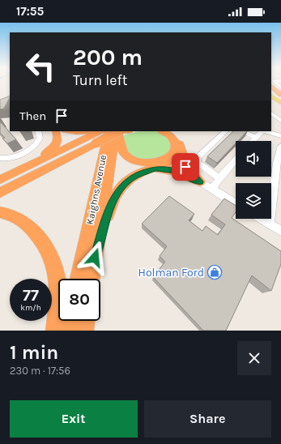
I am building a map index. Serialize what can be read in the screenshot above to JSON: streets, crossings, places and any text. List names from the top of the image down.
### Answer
{
  "streets": {
    "highway": ["Kaighns Avenue"]
  },
  "places": {
    "shop": ["Holman Ford"]
  },
  "page": {
    "status": "17:55",
    "turn": ["200 m", "Turn left"],
    "then": "Then",
    "speed": "77 km/h",
    "limit": "80",
    "heading": ["1 min", "230 m · 17:56"],
    "buttons": ["Exit", "Share"]
  }
}
